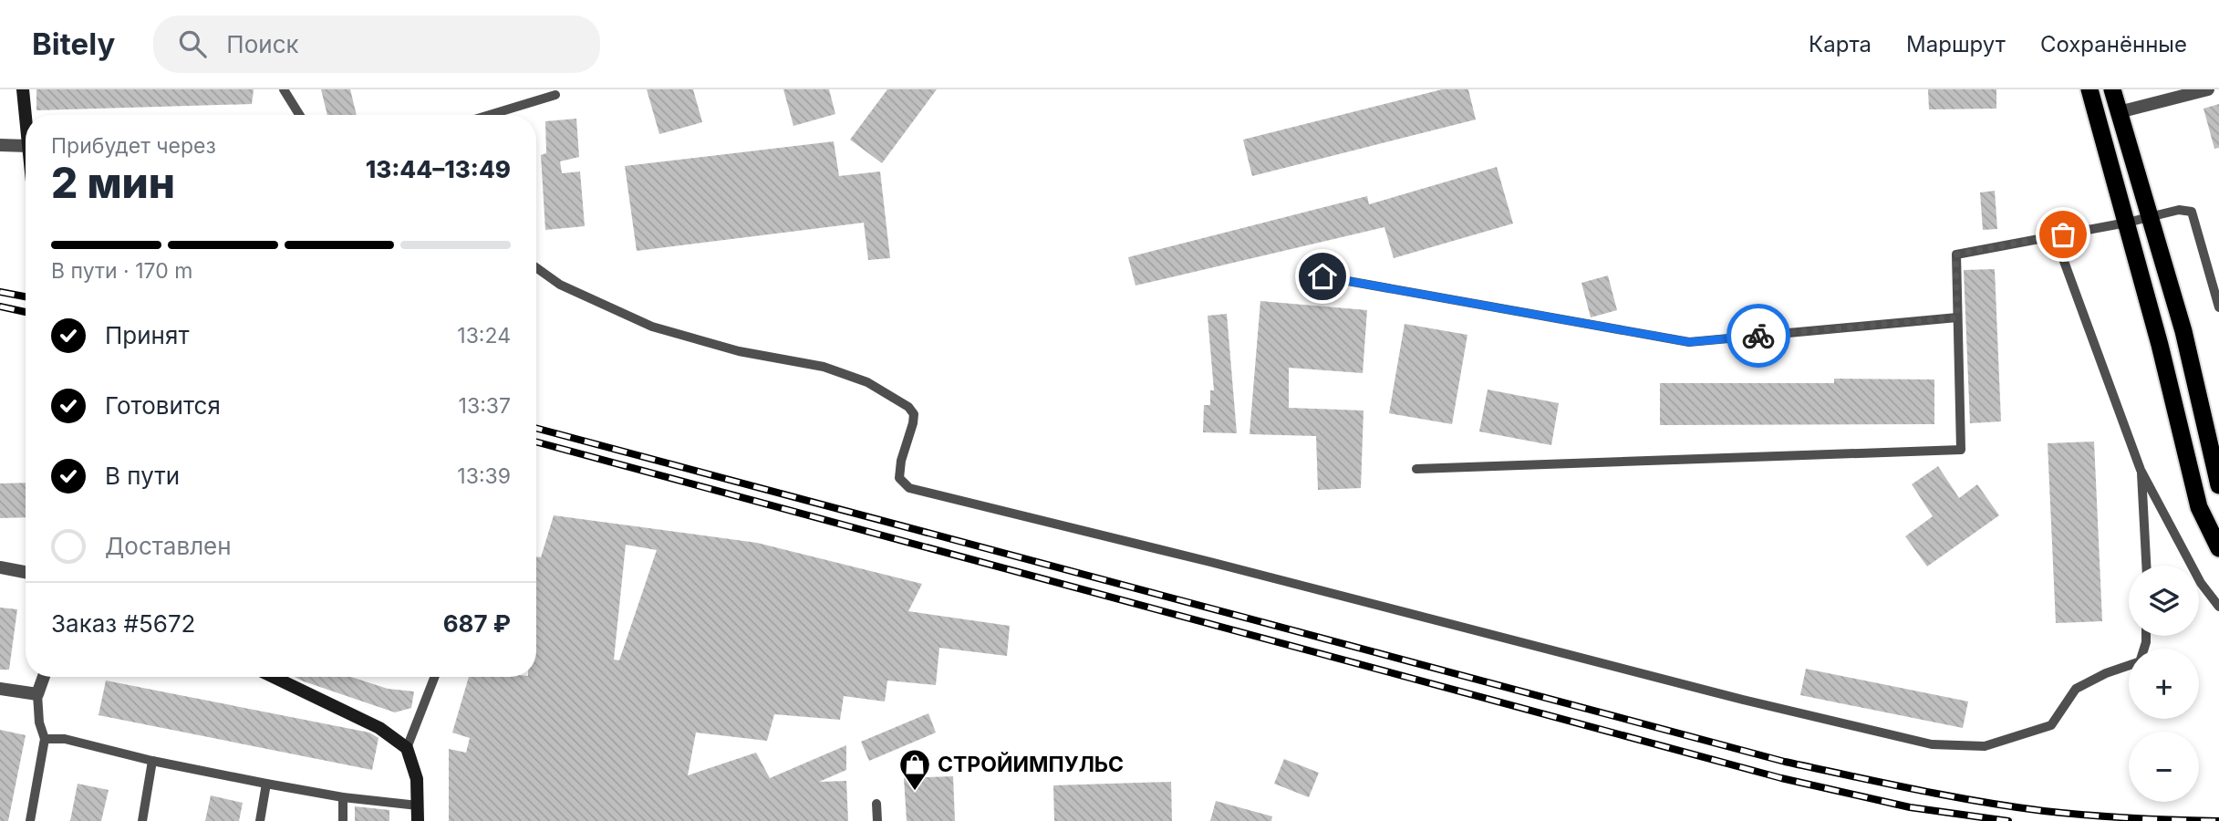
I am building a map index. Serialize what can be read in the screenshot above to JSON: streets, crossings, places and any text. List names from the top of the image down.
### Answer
{
  "places": {
    "shop": ["СТРОЙИМПУЛЬС"]
  },
  "page": {
    "header": "Bitely",
    "search": "Поиск",
    "nav": ["Карта", "Маршрут", "Сохранённые"],
    "heading": ["2 мин", "Прибудет через", "13:44–13:49"],
    "panel": ["Заказ #5672", "687 ₽"],
    "bar": "В пути · 170 m",
    "list": [
      ["Принят", "13:24"],
      ["Готовится", "13:37"],
      ["В пути", "13:39"],
      "Доставлен"
    ],
    "map_buttons": ["+", "−"]
  }
}
